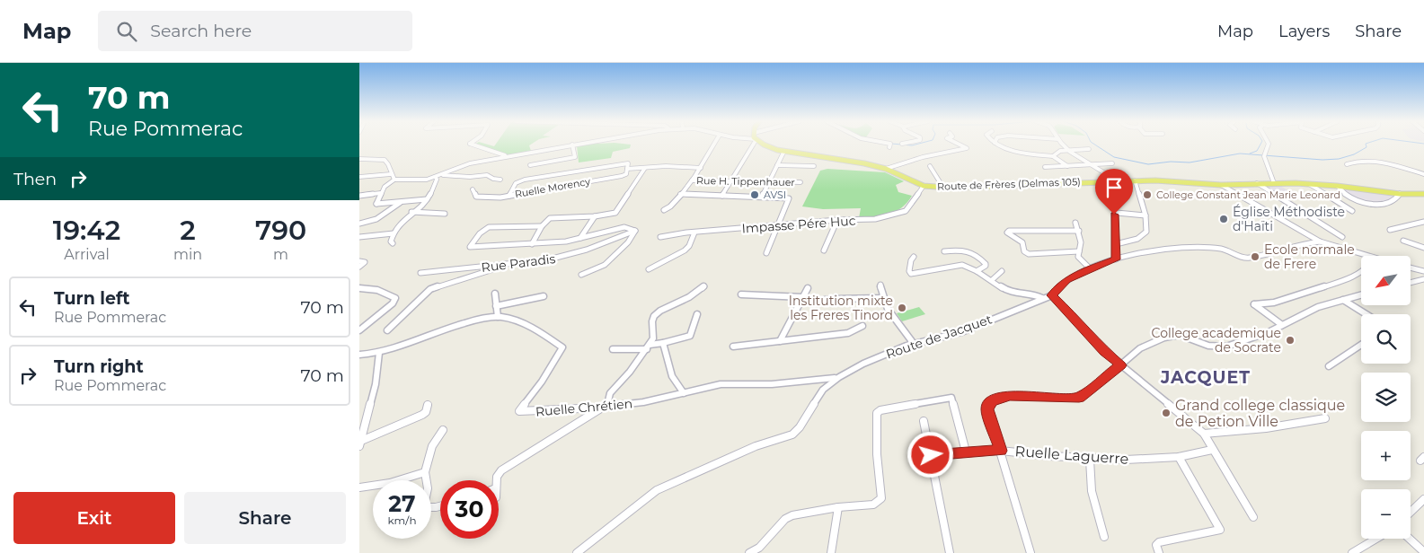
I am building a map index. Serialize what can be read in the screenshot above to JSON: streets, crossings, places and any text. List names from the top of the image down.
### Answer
{
  "streets": {
    "main road": ["Route de Frères (Delmas 105)"],
    "street": [
      "Rue H. Tippenhauer",
      "Ruelle Morency",
      "Impasse Pére Huc",
      "Rue Paradis",
      "Route de Jacquet",
      "Ruelle Chrétien",
      "Ruelle Laguerre"
    ]
  },
  "crossings": [
    ["Route de Frères (Delmas 105)", "Impasse Pére Huc"],
    ["Route de Jacquet", "Ruelle Chrétien"]
  ],
  "districts": ["JACQUET"],
  "places": [
    "AVSI",
    "College Constant Jean Marie Leonard",
    "Église Méthodiste d'Haïti",
    "Ecole normale de Frere",
    "Institution mixte les Freres Tinord",
    "College academique de Socrate",
    "Grand college classique de Petion Ville"
  ],
  "north": "bottom left",
  "page": {
    "header": "Map",
    "search": "Search here",
    "nav": ["Map", "Layers", "Share"],
    "turn": ["70 m", "Rue Pommerac"],
    "then": "Then",
    "eta": [
      "19:42",
      "Arrival",
      "2",
      "min",
      "790",
      "m"
    ],
    "map_buttons": ["+", "−"],
    "list": [
      {
        "name": "Turn left",
        "note": "Rue Pommerac",
        "value": "70 m"
      },
      {
        "name": "Turn right",
        "note": "Rue Pommerac",
        "value": "70 m"
      }
    ],
    "speed": "27 km/h",
    "limit": "30",
    "buttons": ["Exit", "Share"]
  }
}
